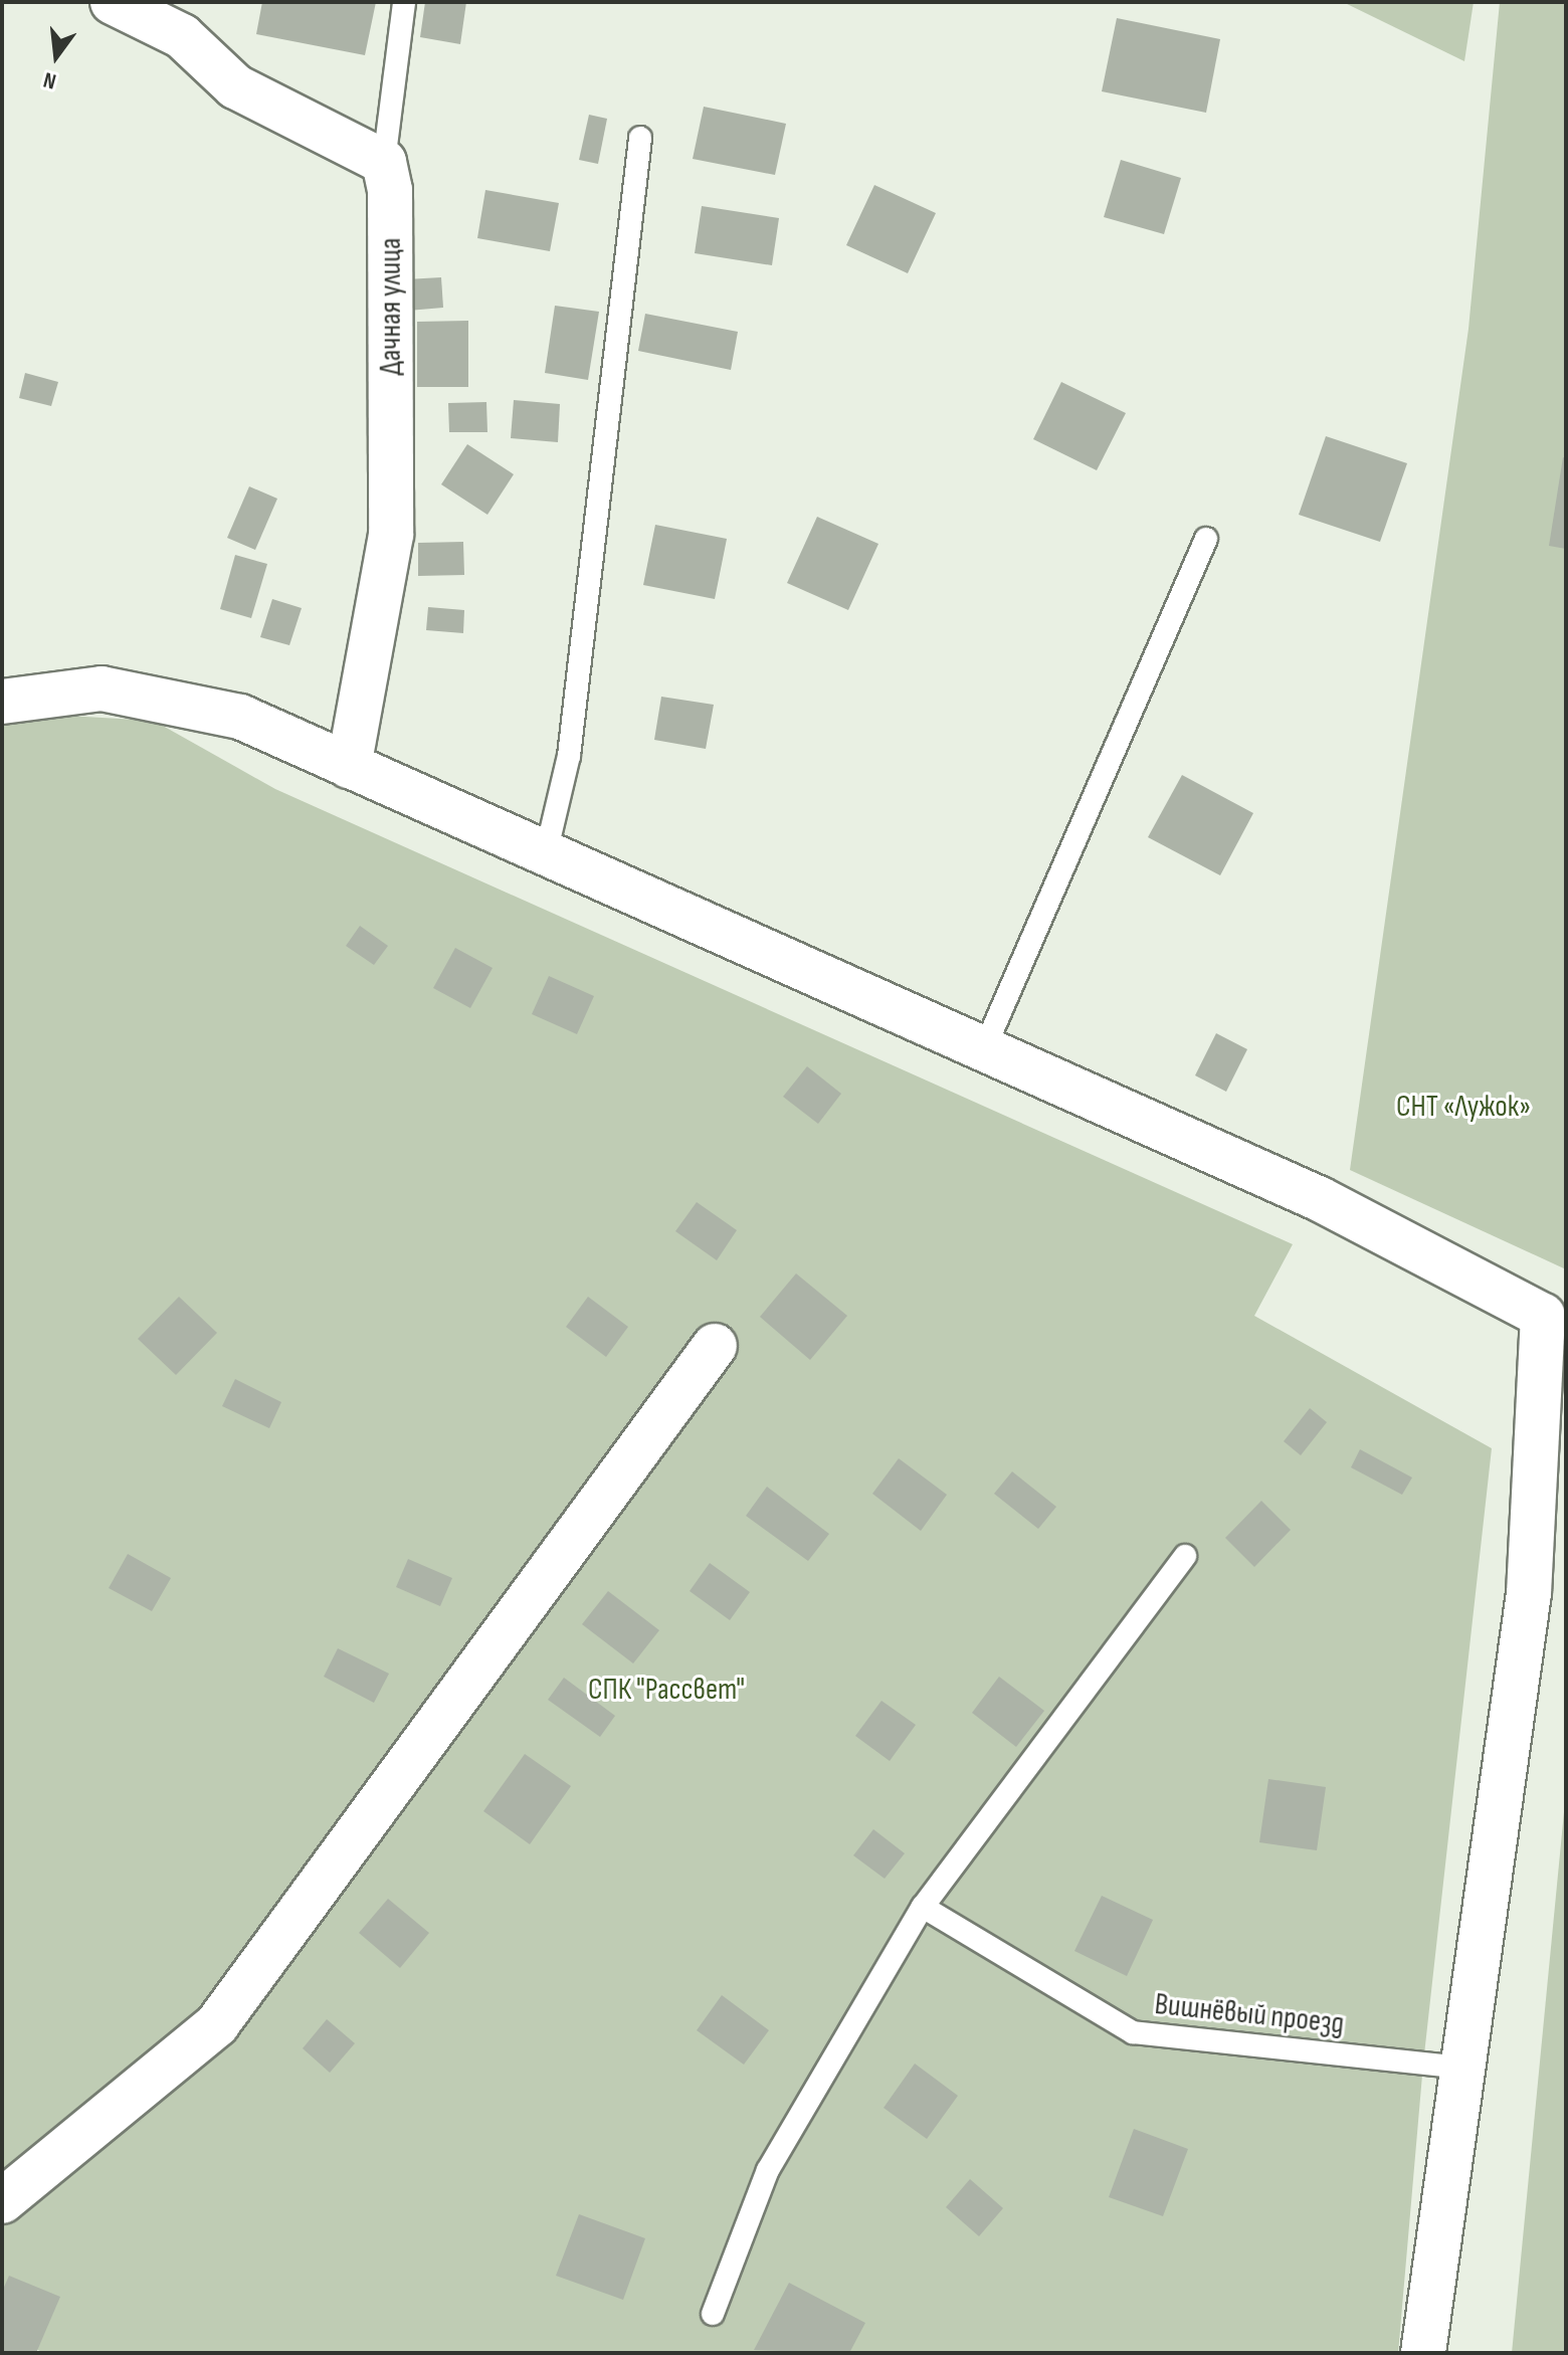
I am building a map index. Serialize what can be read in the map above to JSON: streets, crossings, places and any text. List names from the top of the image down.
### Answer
{
  "streets": {
    "street": ["Дачная улица"],
    "lane": ["Вишнёвый проезд"]
  },
  "parks": ["СНТ «Лужок»", "СПК \"Рассвет\""],
  "north": "bottom"
}
